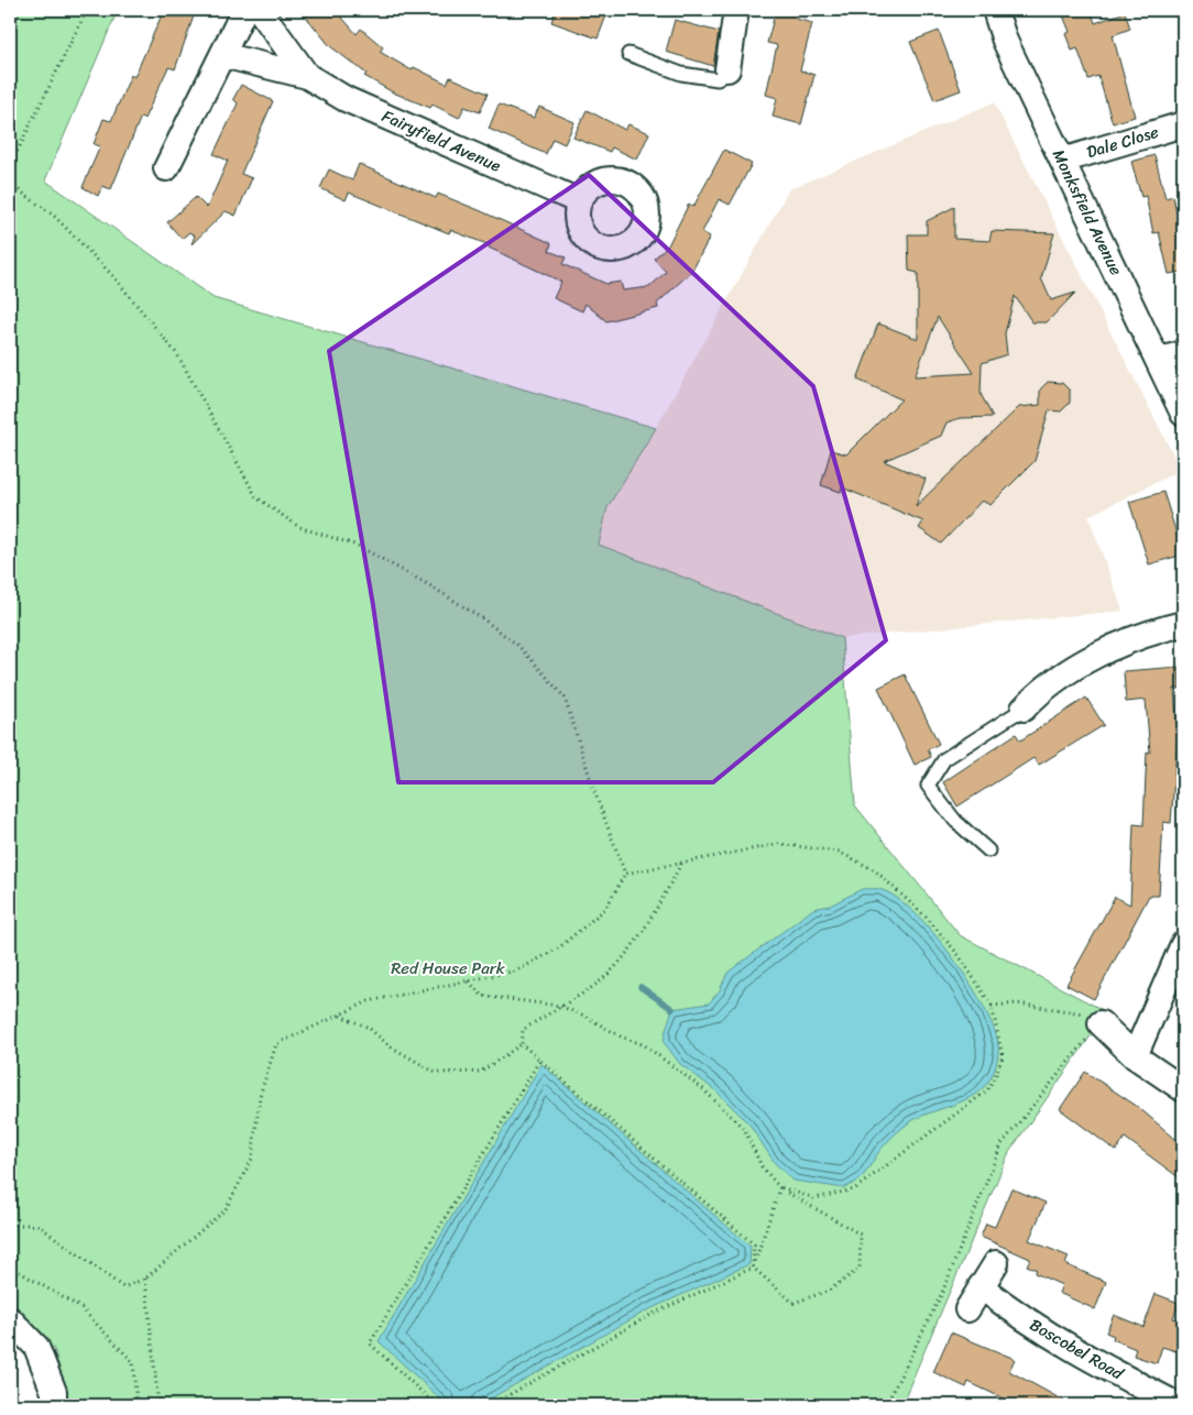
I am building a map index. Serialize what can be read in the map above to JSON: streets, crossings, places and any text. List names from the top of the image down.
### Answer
{
  "streets": {
    "street": [
      "Fairyfield Avenue",
      "Dale Close",
      "Monksfield Avenue",
      "Boscobel Road"
    ]
  },
  "crossings": [
    ["Dale Close", "Monksfield Avenue"]
  ],
  "parks": ["Red House Park"]
}
